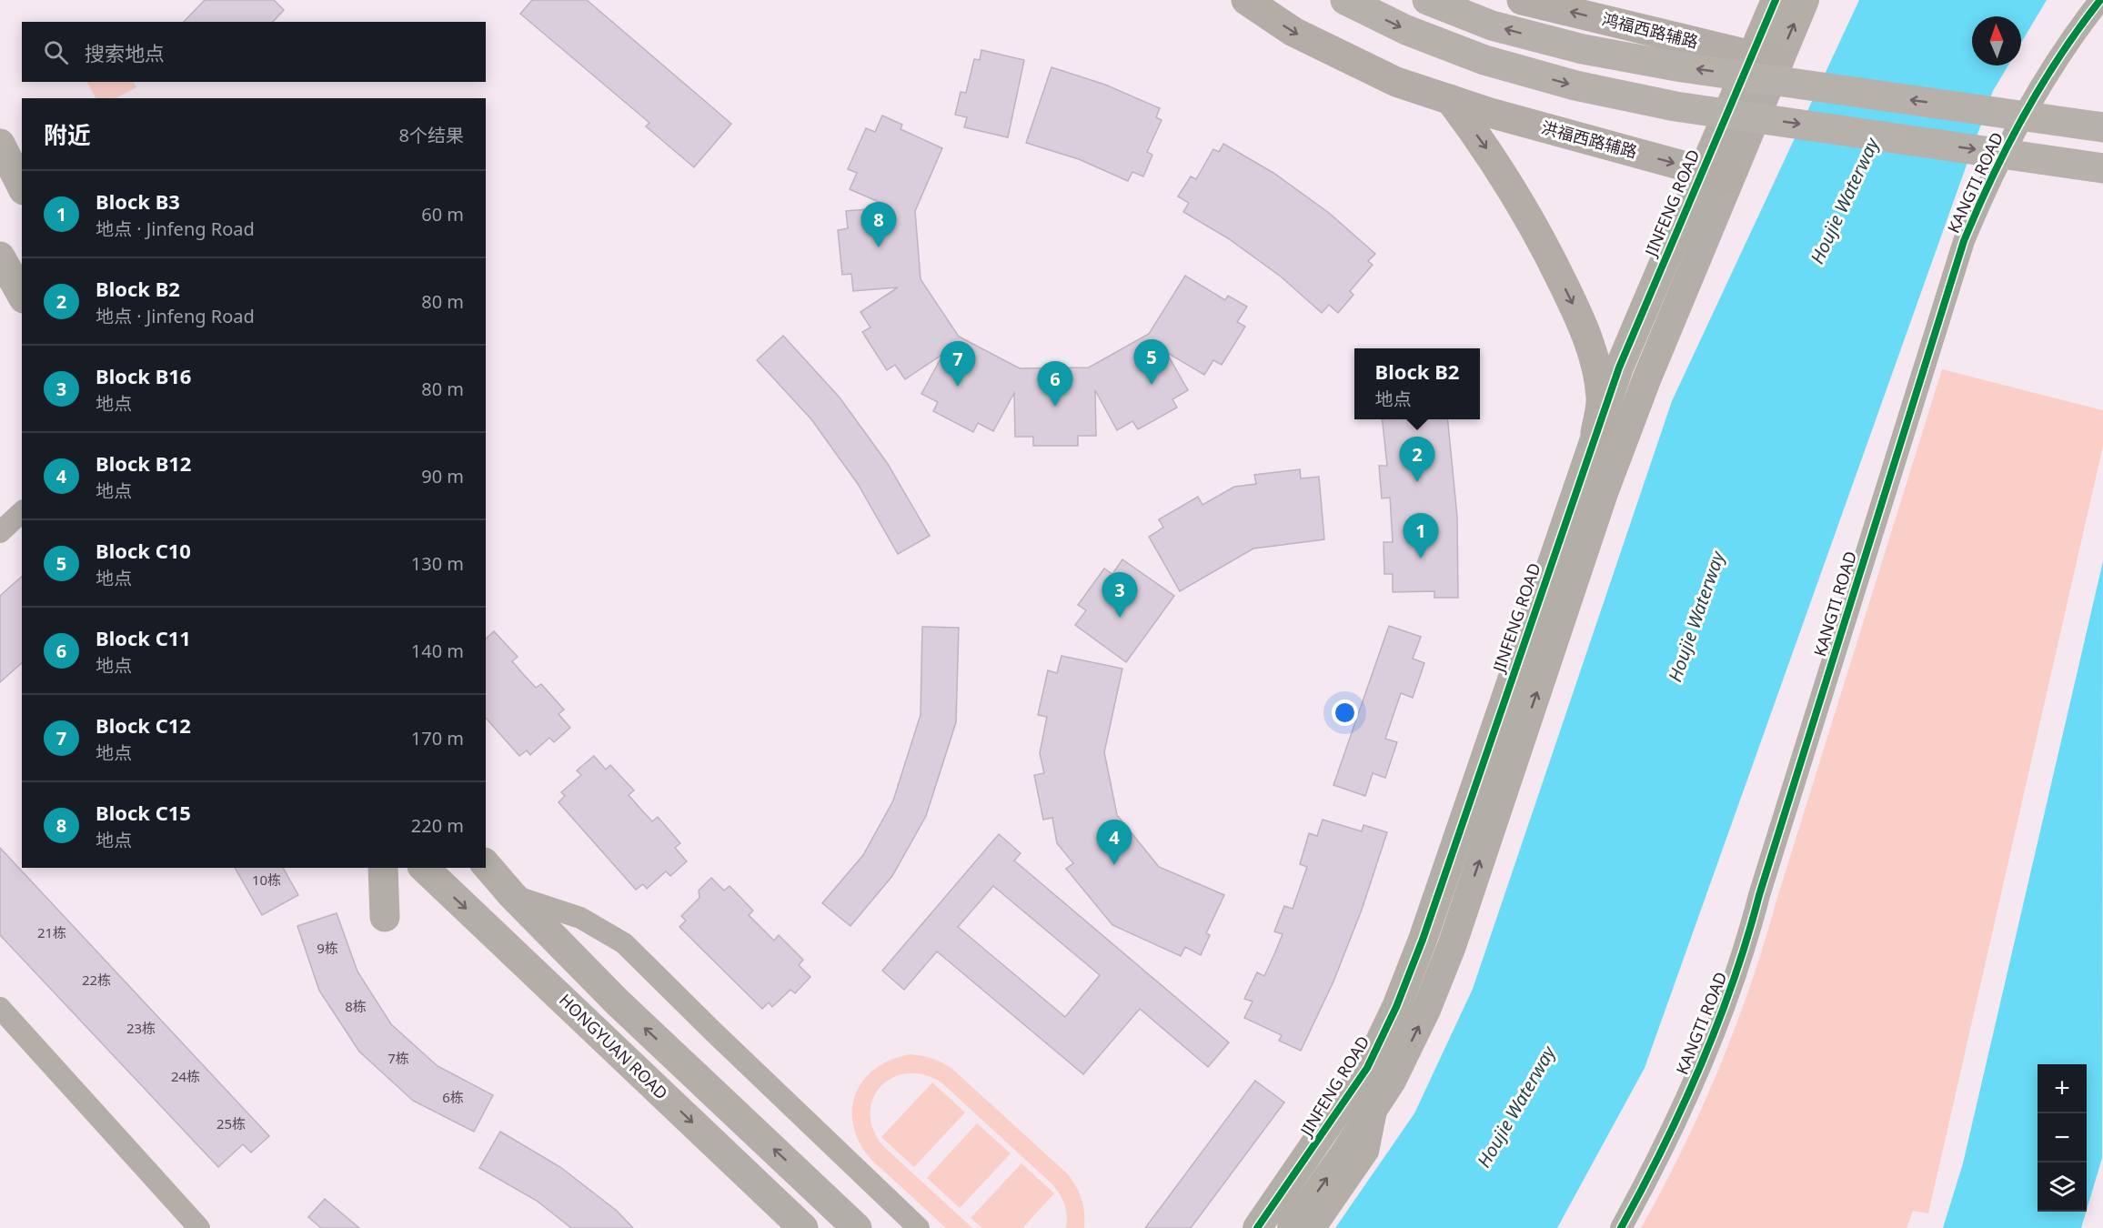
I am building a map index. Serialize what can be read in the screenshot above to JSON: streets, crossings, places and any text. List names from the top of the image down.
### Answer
{
  "streets": {
    "highway": ["HONGYUAN ROAD"],
    "main road": ["鸿福西路辅路", "洪福西路辅路"],
    "street": ["KANGTI ROAD", "JINFENG ROAD"]
  },
  "crossings": [
    ["鸿福西路辅路", "JINFENG ROAD"],
    ["洪福西路辅路", "JINFENG ROAD"]
  ],
  "water": ["Houjie Waterway"],
  "house_numbers": [
    "10栋",
    "21栋",
    "9栋",
    "22栋",
    "8栋",
    "23栋",
    "7栋",
    "24栋",
    "6栋",
    "25栋"
  ],
  "north": "top",
  "page": {
    "search": "搜索地点",
    "heading": ["附近", "8个结果"],
    "list": [
      {
        "mark": "1",
        "name": "Block B3",
        "note": "地点 · Jinfeng Road",
        "value": "60 m"
      },
      {
        "mark": "2",
        "name": "Block B2",
        "note": "地点 · Jinfeng Road",
        "value": "80 m"
      },
      {
        "mark": "3",
        "name": "Block B16",
        "note": "地点",
        "value": "80 m"
      },
      {
        "mark": "4",
        "name": "Block B12",
        "note": "地点",
        "value": "90 m"
      },
      {
        "mark": "5",
        "name": "Block C10",
        "note": "地点",
        "value": "130 m"
      },
      {
        "mark": "6",
        "name": "Block C11",
        "note": "地点",
        "value": "140 m"
      },
      {
        "mark": "7",
        "name": "Block C12",
        "note": "地点",
        "value": "170 m"
      },
      {
        "mark": "8",
        "name": "Block C15",
        "note": "地点",
        "value": "220 m"
      }
    ],
    "pins": [
      "8",
      "5",
      "7",
      "6",
      "2",
      "1",
      "3",
      "4"
    ],
    "popup": ["Block B2", "地点"],
    "map_buttons": ["+", "−"]
  }
}
